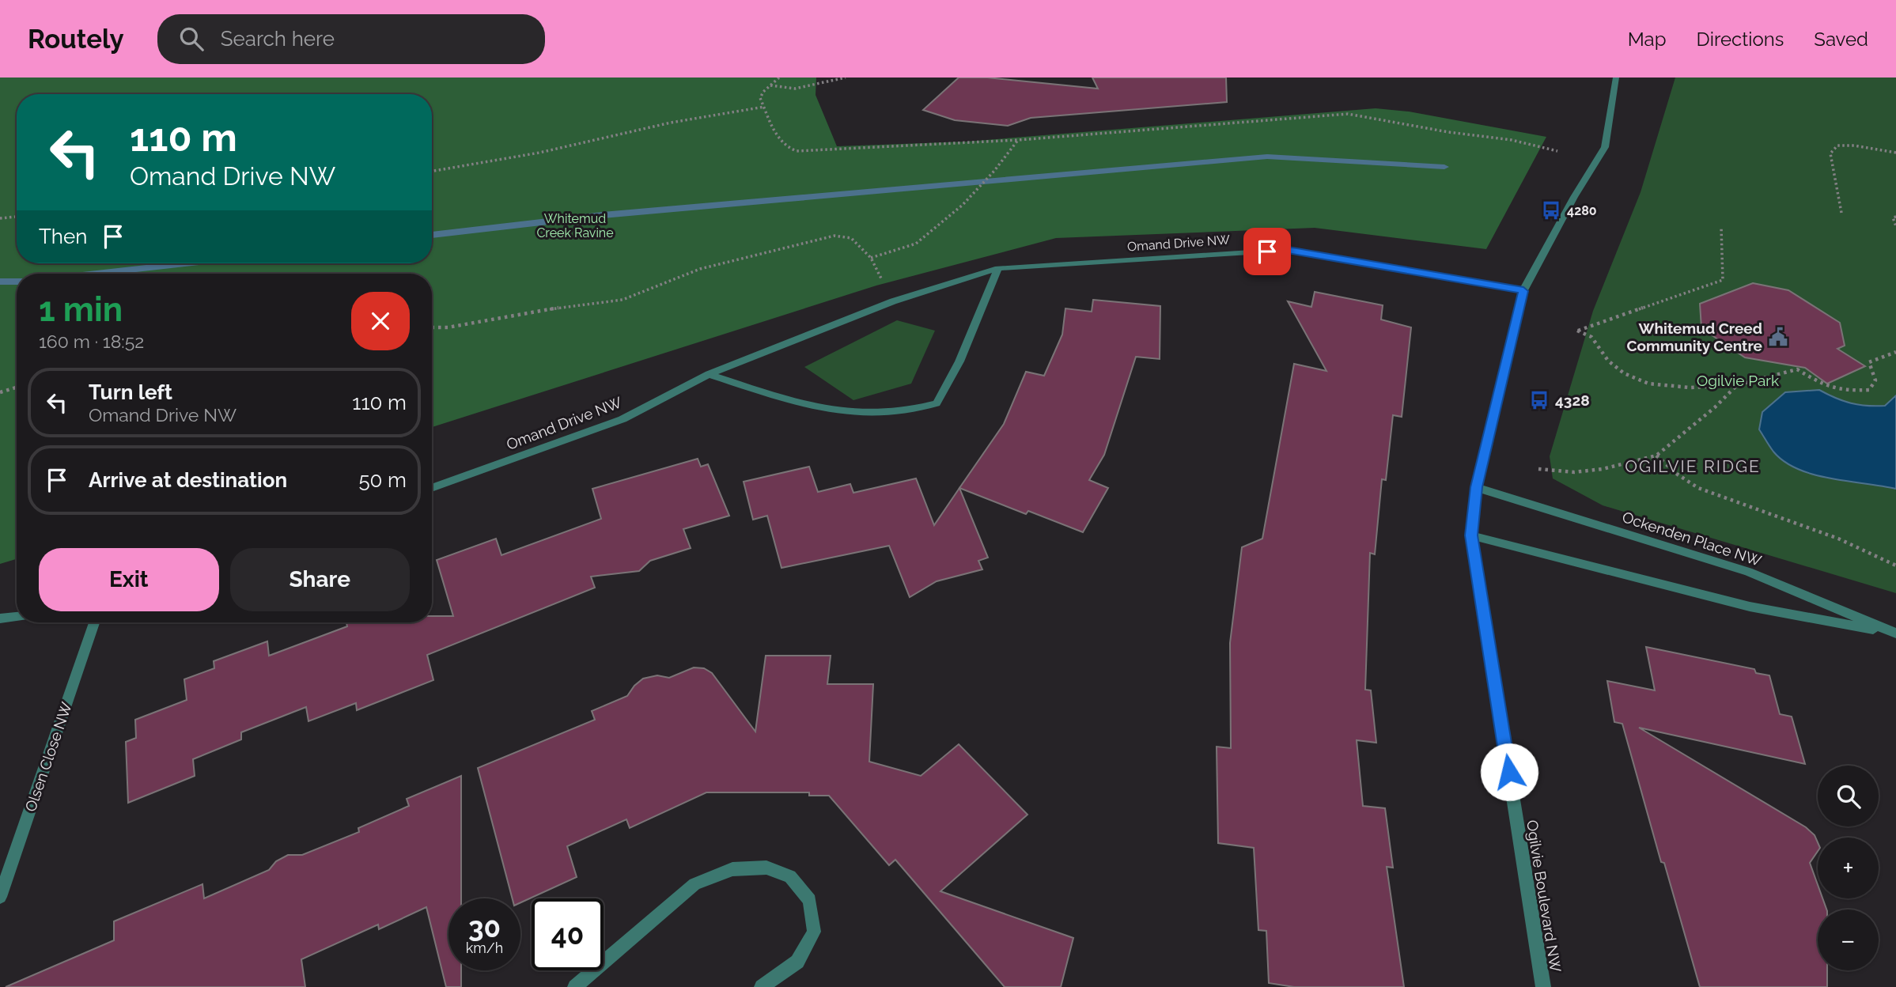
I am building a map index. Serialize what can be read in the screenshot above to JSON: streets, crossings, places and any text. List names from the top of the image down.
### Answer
{
  "streets": {
    "street": [
      "Omand Drive NW",
      "Ockenden Place NW",
      "Olsen Close NW",
      "Ogilvie Boulevard NW"
    ]
  },
  "crossings": [
    ["Omand Drive NW", "Ogilvie Boulevard NW"],
    ["Ockenden Place NW", "Ogilvie Boulevard NW"]
  ],
  "districts": ["OGILVIE RIDGE"],
  "parks": ["Whitemud Creek Ravine", "Ogilvie Park"],
  "places": {
    "bus stop": ["4280", "4328"],
    "public building": ["Whitemud Creed Community Centre"]
  },
  "page": {
    "header": "Routely",
    "search": "Search here",
    "nav": ["Map", "Directions", "Saved"],
    "turn": ["110 m", "Omand Drive NW"],
    "then": "Then",
    "heading": ["1 min", "160 m · 18:52"],
    "list": [
      {
        "name": "Turn left",
        "note": "Omand Drive NW",
        "value": "110 m"
      },
      {
        "name": "Arrive at destination",
        "value": "50 m"
      }
    ],
    "buttons": ["Exit", "Share"],
    "map_buttons": ["+", "−"],
    "speed": "30 km/h",
    "limit": "40"
  }
}
